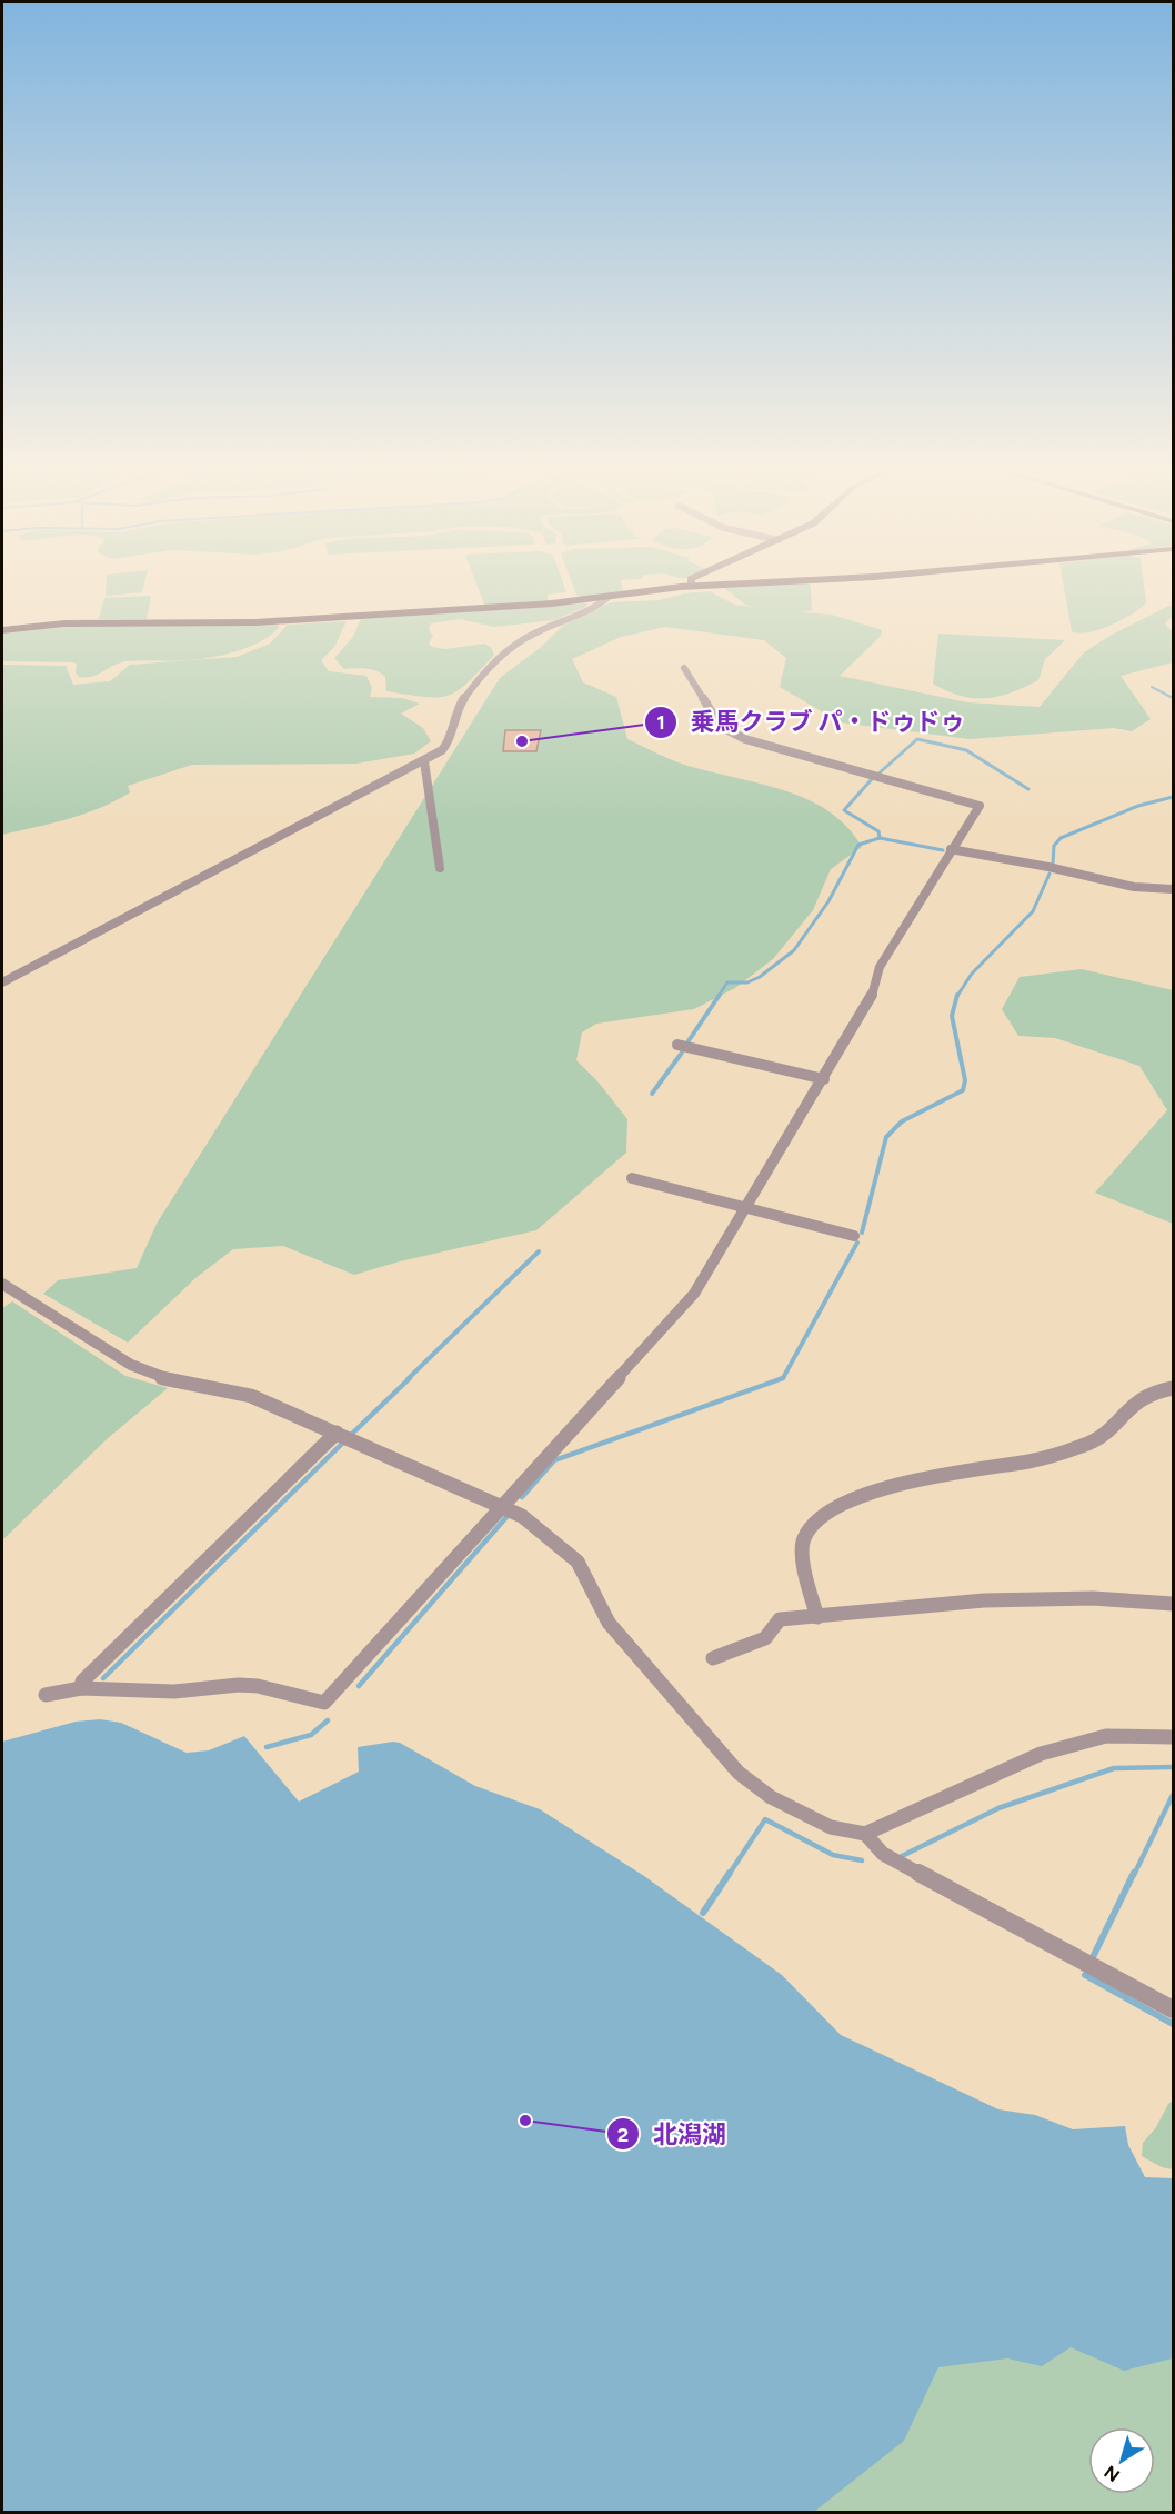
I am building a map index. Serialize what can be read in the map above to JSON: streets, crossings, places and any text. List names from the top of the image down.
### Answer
{
  "places": ["乗馬クラブ パ・ドゥドゥ", "北潟湖"],
  "north": "bottom left"
}
